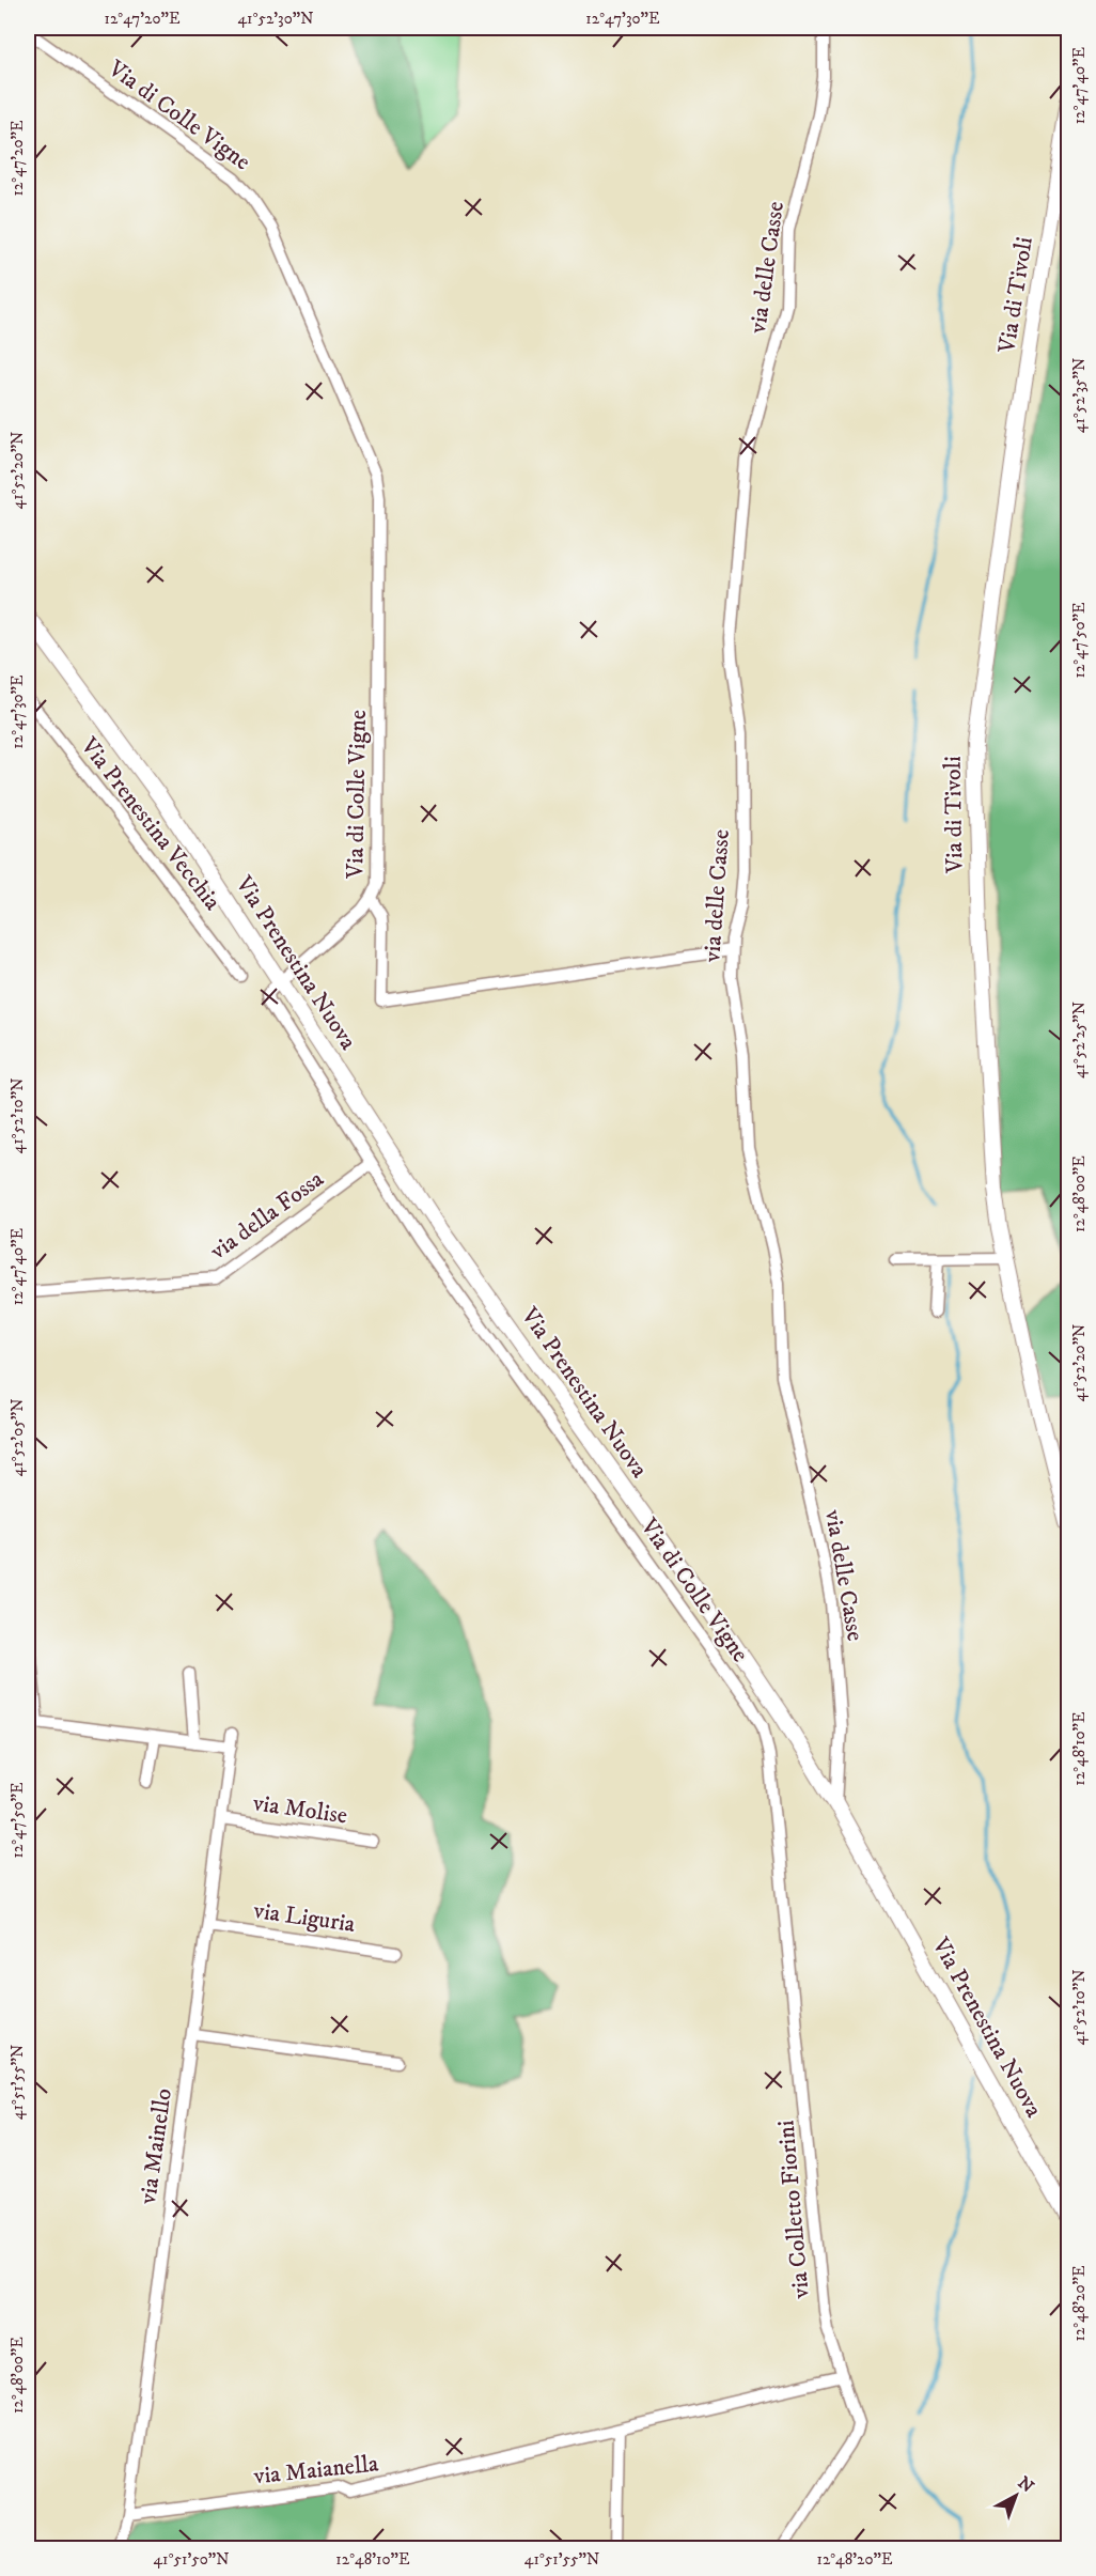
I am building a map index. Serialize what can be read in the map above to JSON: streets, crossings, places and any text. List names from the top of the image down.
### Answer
{
  "streets": {
    "main road": ["Via di Tivoli", "Via Prenestina Nuova"],
    "street": [
      "Via di Colle Vigne",
      "via delle Casse",
      "Via Prenestina Vecchia",
      "via della Fossa",
      "via Molise",
      "via Liguria",
      "via Mainello",
      "via Colletto Fiorini",
      "via Maianella"
    ]
  },
  "crossings": [
    ["Via di Colle Vigne", "Via Prenestina Nuova"],
    ["Via di Colle Vigne", "via della Fossa"],
    ["Via di Colle Vigne", "via Colletto Fiorini"],
    ["via delle Casse", "Via Prenestina Nuova"],
    ["via Molise", "via Mainello"],
    ["via Liguria", "via Mainello"],
    ["via Mainello", "via Maianella"],
    ["via Colletto Fiorini", "via Maianella"]
  ],
  "north": "top right",
  "coordinates": [
    "12°47'20\"E",
    "41°52'30\"N",
    "12°47'30\"E",
    "12°47'40\"E",
    "41°52'35\"N",
    "41°52'20\"N",
    "12°47'50\"E",
    "41°52'25\"N",
    "41°52'10\"N",
    "12°48'00\"E",
    "41°52'05\"N",
    "12°48'10\"E",
    "41°51'55\"N",
    "12°48'20\"E",
    "41°51'50\"N"
  ]
}
